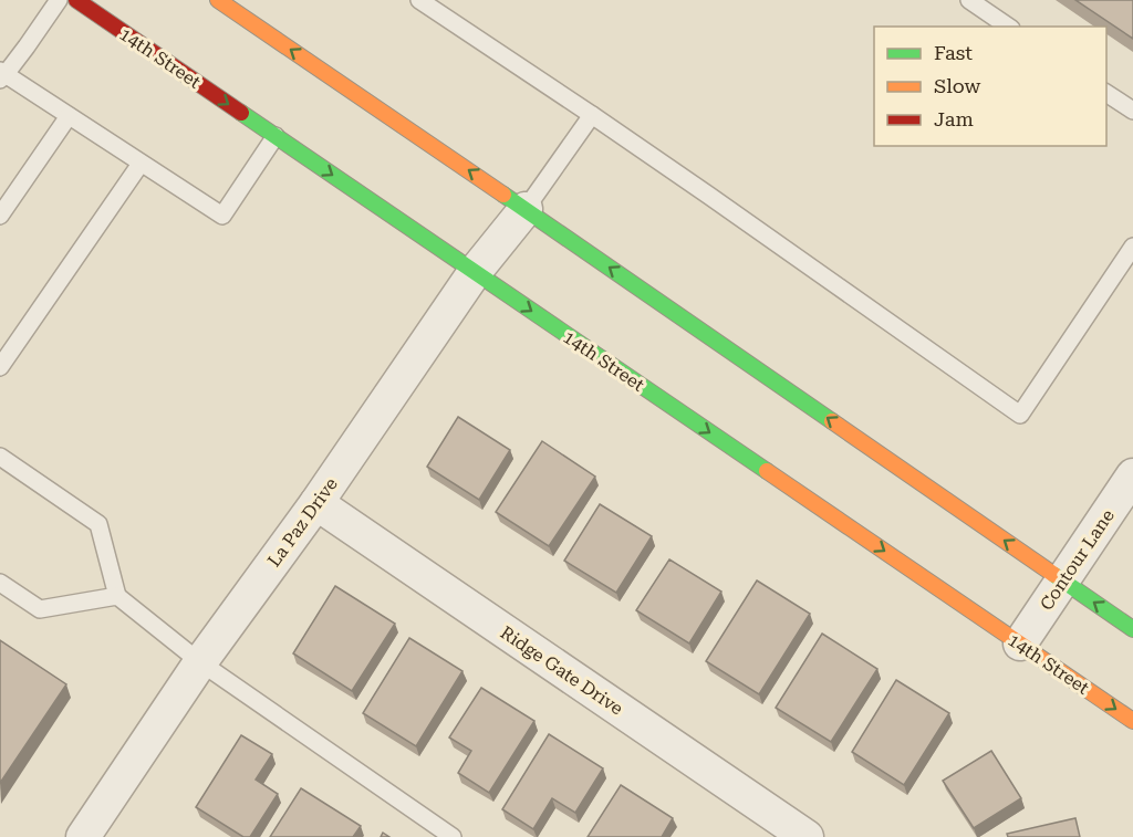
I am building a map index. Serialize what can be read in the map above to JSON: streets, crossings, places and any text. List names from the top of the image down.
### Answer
{
  "streets": {
    "main road": ["14th Street"],
    "street": ["La Paz Drive", "Contour Lane", "Ridge Gate Drive"]
  },
  "crossings": [
    ["14th Street", "La Paz Drive"],
    ["14th Street", "Contour Lane"],
    ["La Paz Drive", "Ridge Gate Drive"]
  ],
  "legend": ["Fast", "Slow", "Jam"]
}
